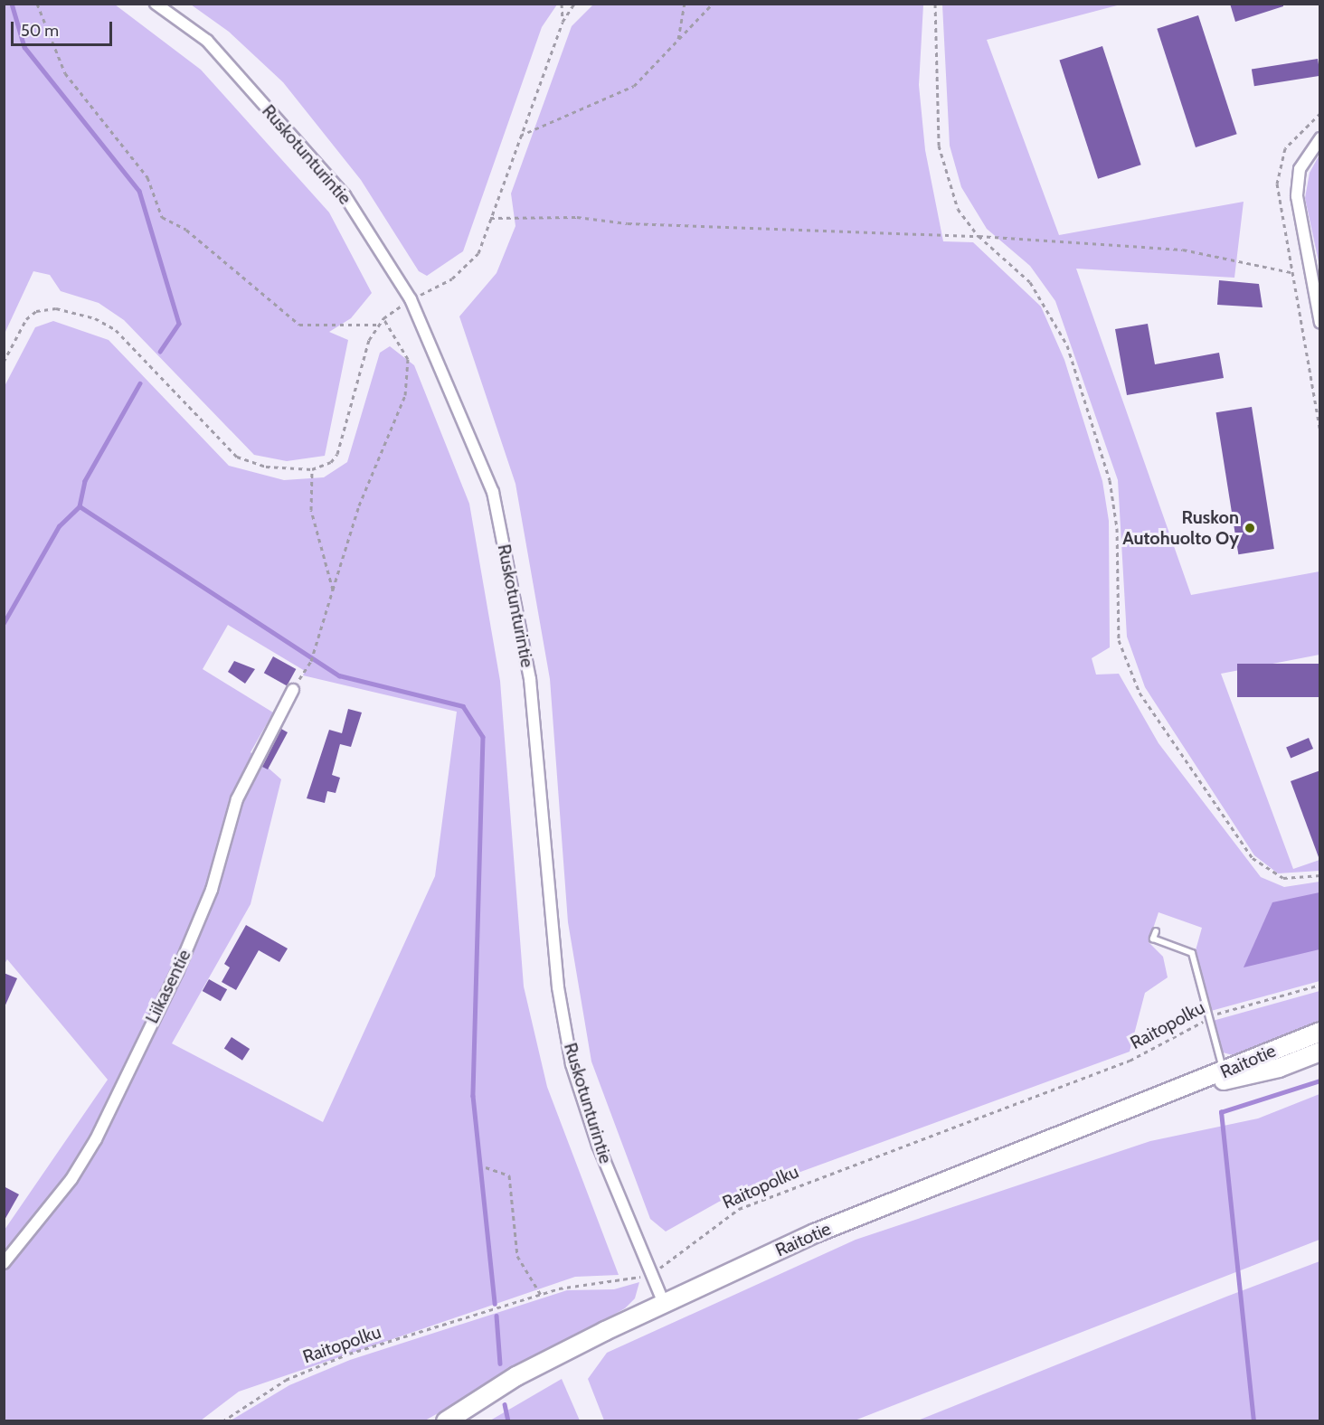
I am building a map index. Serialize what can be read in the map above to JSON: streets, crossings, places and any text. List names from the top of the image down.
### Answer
{
  "streets": {
    "main road": ["Raitotie"],
    "street": ["Ruskotunturintie", "Liikasentie"],
    "path": ["Raitopolku"]
  },
  "crossings": [
    ["Ruskotunturintie", "Raitopolku"],
    ["Ruskotunturintie", "Raitotie"]
  ],
  "places": ["Ruskon Autohuolto Oy"],
  "scale_bar": "50 m"
}
